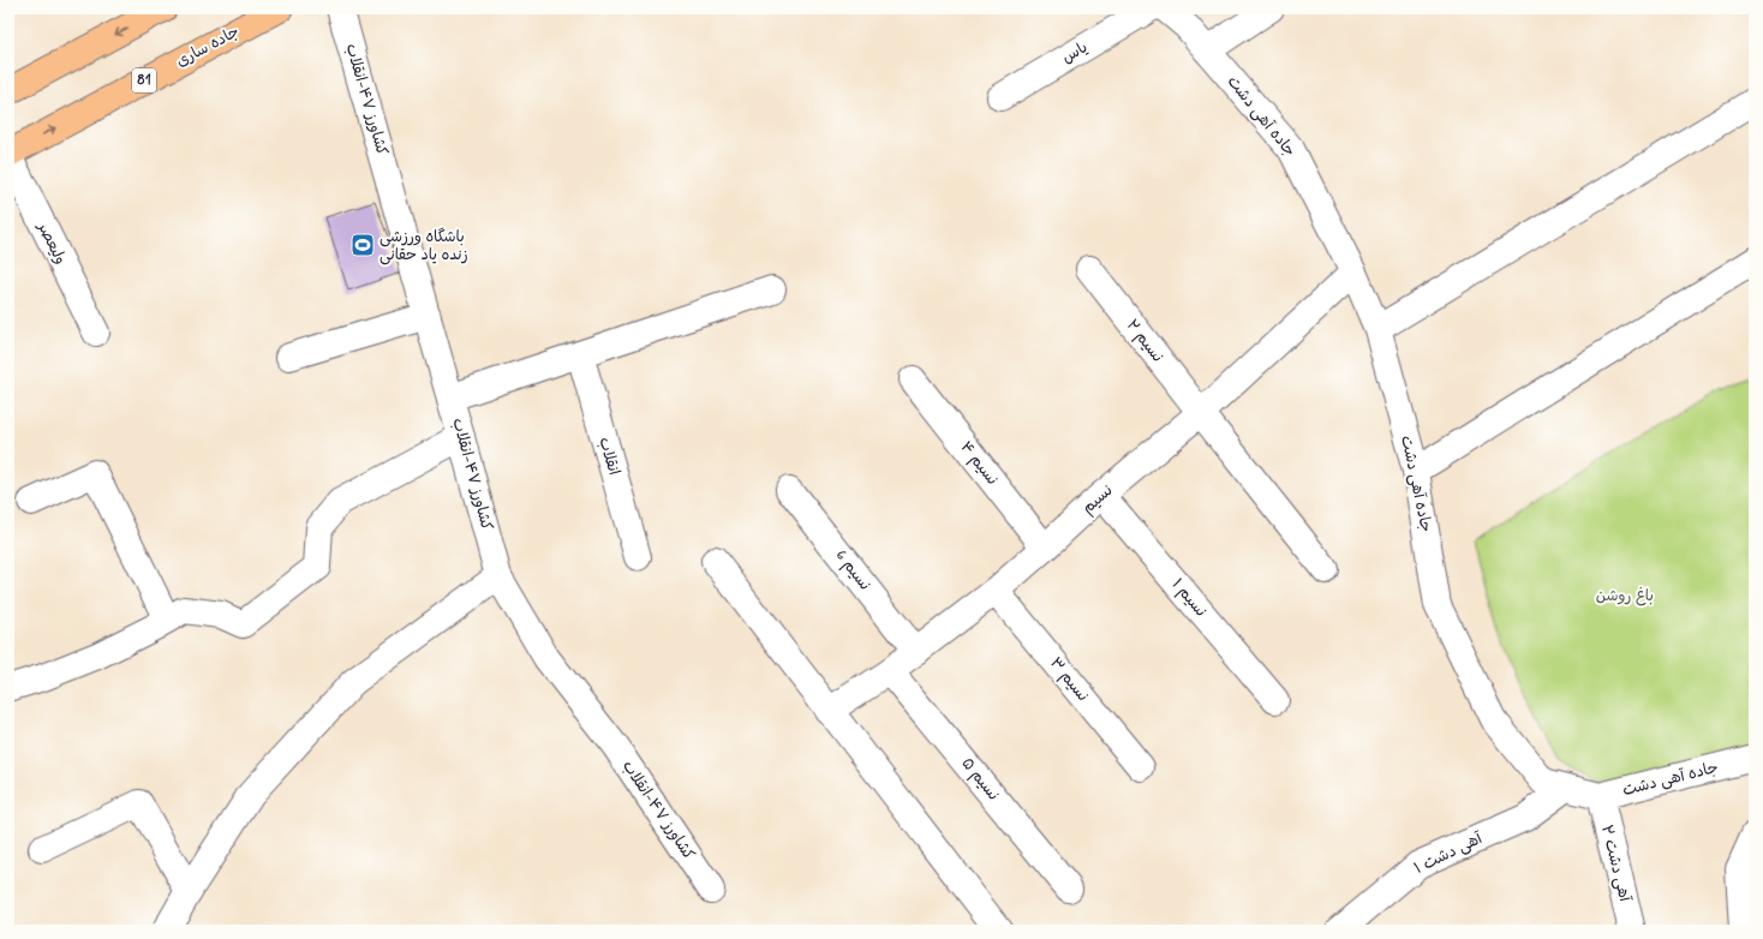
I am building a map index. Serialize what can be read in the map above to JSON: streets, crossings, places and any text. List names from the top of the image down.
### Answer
{
  "streets": {
    "highway": ["جاده ساری", "81"],
    "street": [
      "یاس",
      "کشاورز ۴۷-انقلاب",
      "جاده آهی دشت",
      "ولیعصر",
      "نسیم ۲",
      "انقلاب",
      "نسیم ۴",
      "نسیم",
      "نسیم 6",
      "نسیم ۱",
      "نسیم ۳",
      "نسیم ۵",
      "آهی دشت ۱",
      "آهی دشت ۲"
    ]
  },
  "crossings": [
    ["جاده ساری", "ولیعصر"],
    ["جاده آهی دشت", "نسیم"],
    ["جاده آهی دشت", "آهی دشت ۱"],
    ["جاده آهی دشت", "آهی دشت ۲"],
    ["نسیم ۲", "نسیم"],
    ["نسیم ۴", "نسیم"],
    ["نسیم", "نسیم 6"],
    ["نسیم", "نسیم ۱"],
    ["نسیم", "نسیم ۳"],
    ["نسیم", "نسیم ۵"]
  ],
  "parks": ["باغ روشن"],
  "places": {
    "sports": ["باشگاه ورزشی زنده یاد حقانی"]
  }
}
